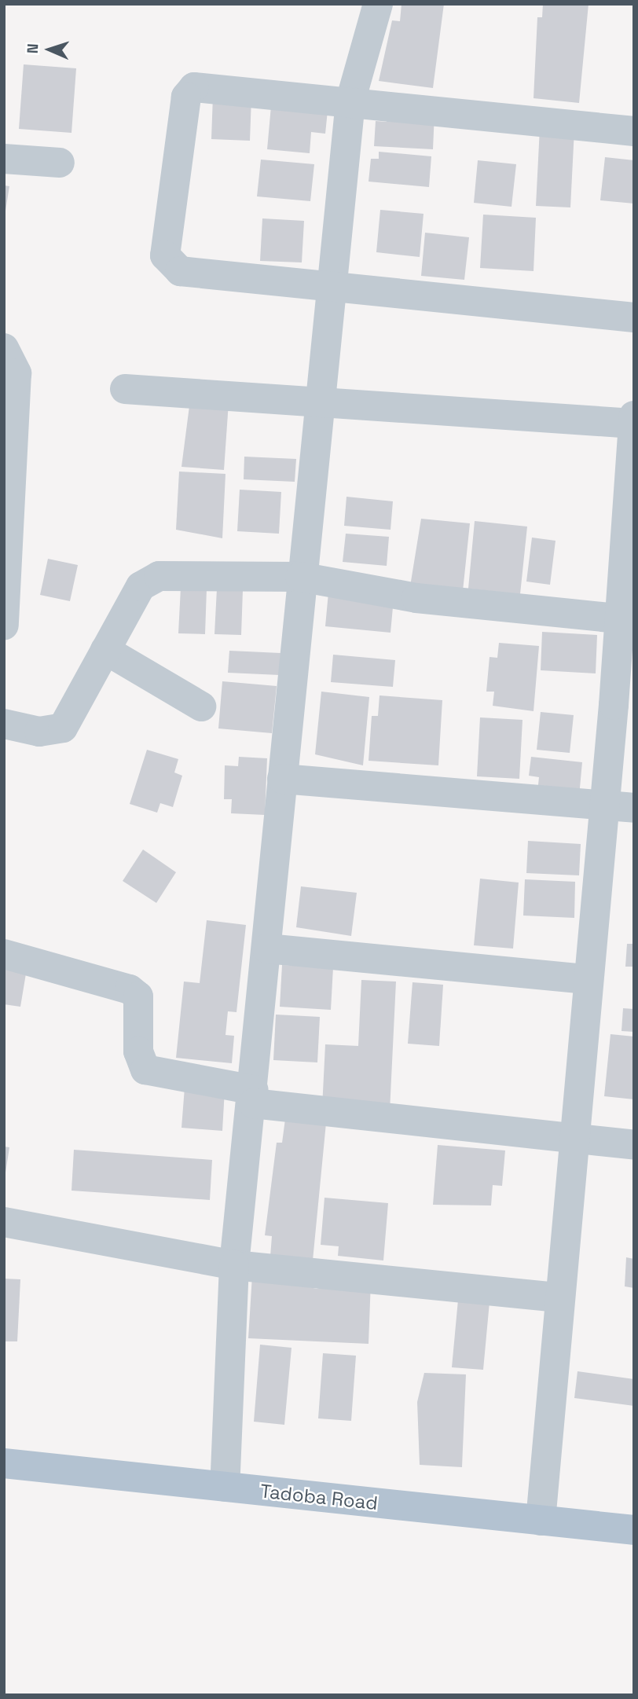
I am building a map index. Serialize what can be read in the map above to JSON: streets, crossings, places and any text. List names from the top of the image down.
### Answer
{
  "streets": {
    "main road": ["Tadoba Road"]
  },
  "north": "left"
}
